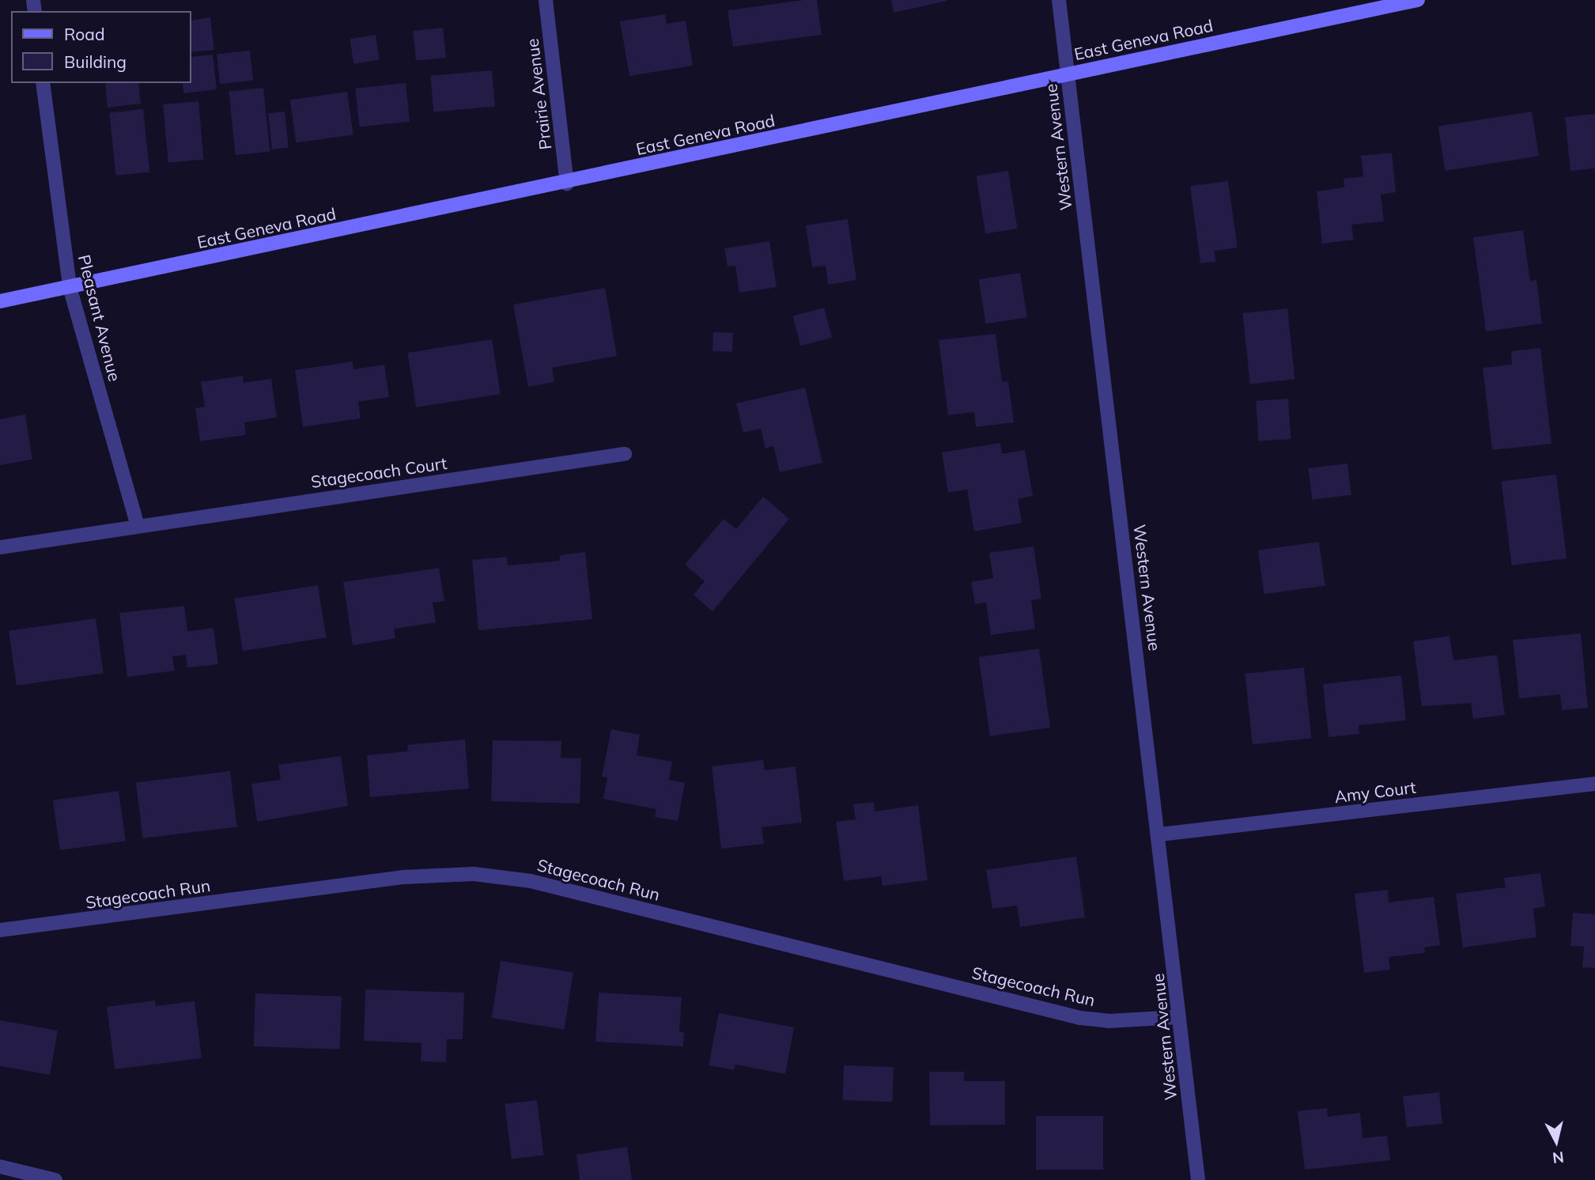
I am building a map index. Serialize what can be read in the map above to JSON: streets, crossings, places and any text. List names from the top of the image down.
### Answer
{
  "streets": {
    "main road": ["East Geneva Road"],
    "street": [
      "Prairie Avenue",
      "Western Avenue",
      "Pleasant Avenue",
      "Stagecoach Court",
      "Amy Court",
      "Stagecoach Run"
    ]
  },
  "crossings": [
    ["East Geneva Road", "Prairie Avenue"],
    ["East Geneva Road", "Western Avenue"],
    ["East Geneva Road", "Pleasant Avenue"],
    ["Western Avenue", "Amy Court"],
    ["Western Avenue", "Stagecoach Run"],
    ["Pleasant Avenue", "Stagecoach Court"]
  ],
  "legend": ["Road", "Building"],
  "north": "bottom"
}
